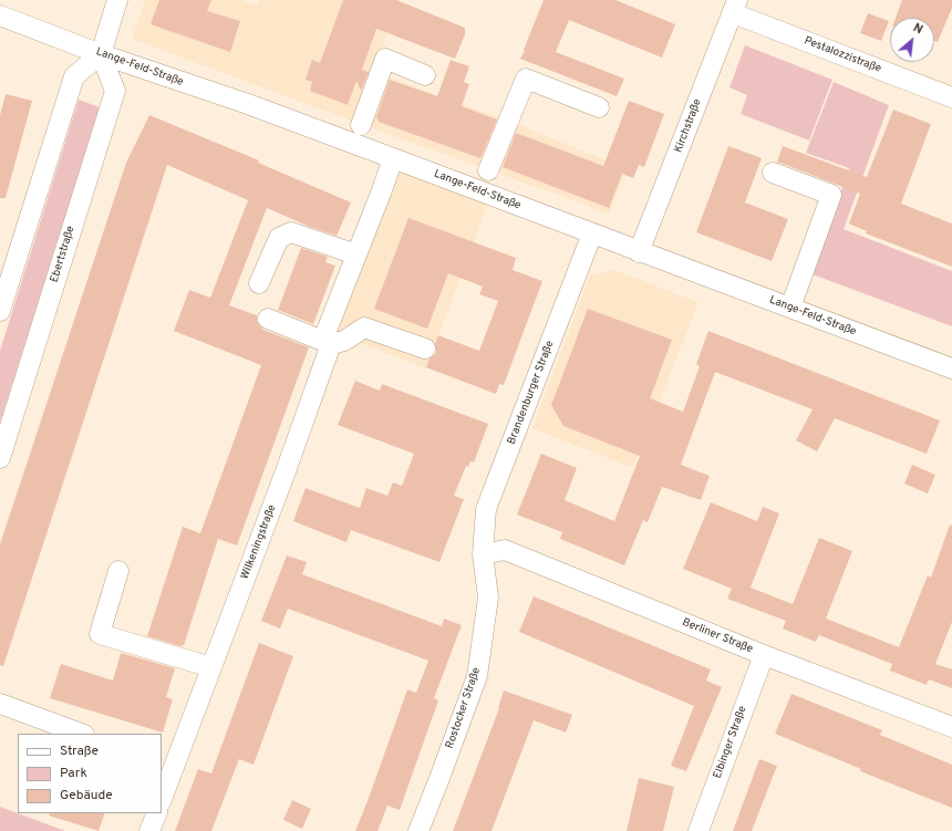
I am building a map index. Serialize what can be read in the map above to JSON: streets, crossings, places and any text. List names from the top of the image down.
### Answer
{
  "streets": {
    "street": [
      "Pestalozzistraße",
      "Lange-Feld-Straße",
      "Kirchstraße",
      "Ebertstraße",
      "Brandenburger Straße",
      "Wilkeningstraße",
      "Berliner Straße",
      "Rostocker Straße",
      "Elbinger Straße"
    ]
  },
  "crossings": [
    ["Pestalozzistraße", "Kirchstraße"],
    ["Lange-Feld-Straße", "Kirchstraße"],
    ["Lange-Feld-Straße", "Ebertstraße"],
    ["Lange-Feld-Straße", "Brandenburger Straße"],
    ["Lange-Feld-Straße", "Wilkeningstraße"],
    ["Brandenburger Straße", "Berliner Straße"],
    ["Brandenburger Straße", "Rostocker Straße"],
    ["Berliner Straße", "Rostocker Straße"],
    ["Berliner Straße", "Elbinger Straße"]
  ],
  "legend": ["Straße", "Park", "Gebäude"],
  "north": "top right"
}
